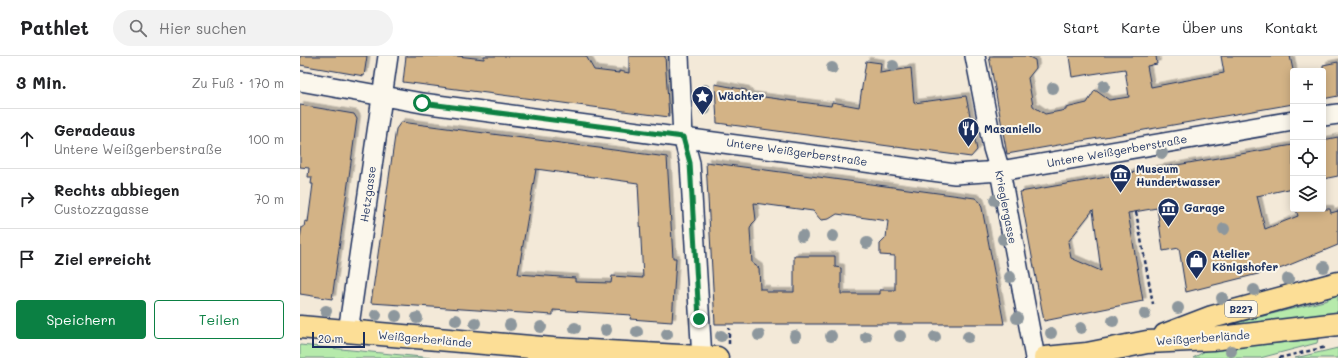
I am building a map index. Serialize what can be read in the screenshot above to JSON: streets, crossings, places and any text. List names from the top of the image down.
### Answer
{
  "streets": {
    "main road": ["B227", "Weißgerberlände"],
    "street": ["Untere Weißgerberstraße", "Hetzgasse", "Krieglergasse"]
  },
  "crossings": [
    ["Untere Weißgerberstraße", "Hetzgasse"],
    ["Untere Weißgerberstraße", "Krieglergasse"],
    ["Hetzgasse", "Weißgerberlände"],
    ["B227", "Weißgerberlände"]
  ],
  "places": {
    "place": ["Wächter"],
    "restaurant": ["Masaniello"],
    "museum": ["Museum Hundertwasser", "Garage"],
    "shop": ["Atelier Königshofer"]
  },
  "scale_bar": "20 m",
  "page": {
    "header": "Pathlet",
    "search": "Hier suchen",
    "nav": [
      "Start",
      "Karte",
      "Über uns",
      "Kontakt"
    ],
    "heading": ["3 Min.", "Zu Fuß · 170 m"],
    "map_buttons": ["+", "−"],
    "list": [
      ["Geradeaus", "Untere Weißgerberstraße", "100 m"],
      ["Rechts abbiegen", "Custozzagasse", "70 m"],
      "Ziel erreicht"
    ],
    "buttons": ["Speichern", "Teilen"],
    "scale": "20 m"
  }
}
